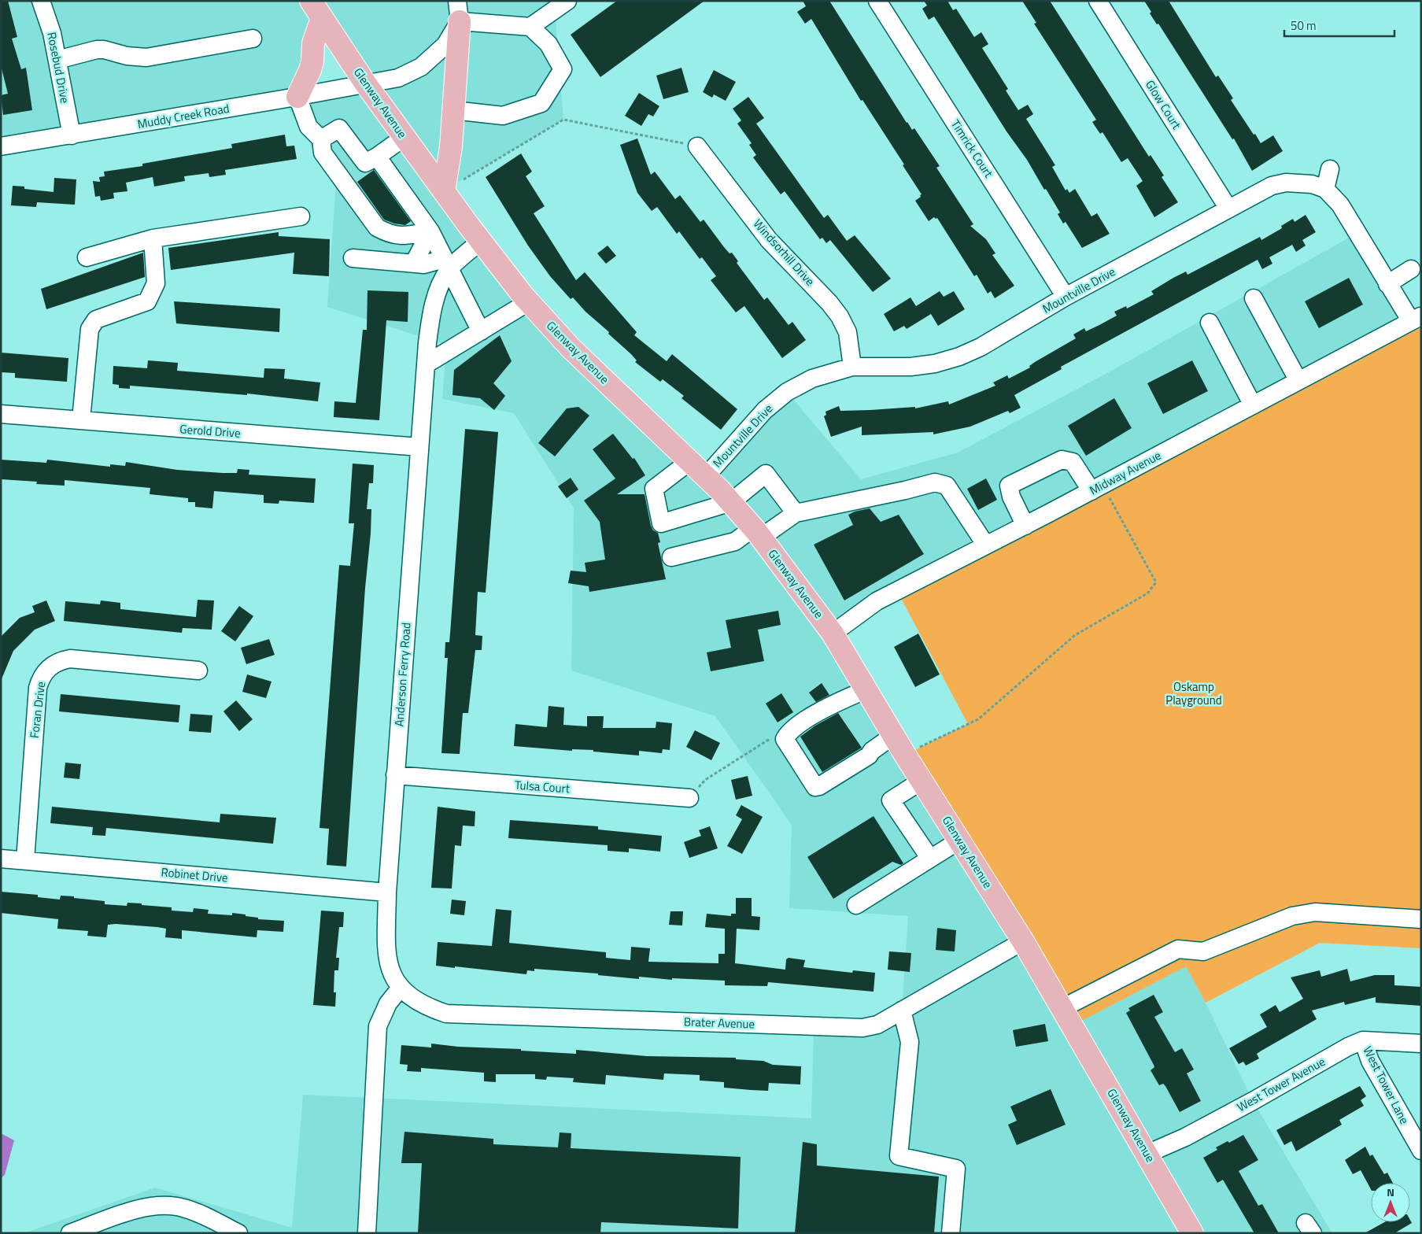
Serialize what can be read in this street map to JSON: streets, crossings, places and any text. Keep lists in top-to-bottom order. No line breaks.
{"streets":{"main road":["Glenway Avenue"],"street":["Rosebud Drive","Glow Court","Muddy Creek Road","Timrick Court","Windsorhill Drive","Mountville Drive","Gerold Drive","Midway Avenue","Anderson Ferry Road","Foran Drive","Tulsa Court","Robinet Drive","Brater Avenue","West Tower Avenue","West Tower Lane"]},"crossings":[["Rosebud Drive","Muddy Creek Road"],["Glenway Avenue","Muddy Creek Road"],["Glenway Avenue","Mountville Drive"],["Glenway Avenue","Midway Avenue"],["Glenway Avenue","Anderson Ferry Road"],["Glenway Avenue","Brater Avenue"],["Glenway Avenue","West Tower Avenue"],["Glow Court","Mountville Drive"],["Timrick Court","Mountville Drive"],["Windsorhill Drive","Mountville Drive"],["Gerold Drive","Anderson Ferry Road"],["Anderson Ferry Road","Tulsa Court"],["Anderson Ferry Road","Robinet Drive"],["Anderson Ferry Road","Brater Avenue"],["Foran Drive","Robinet Drive"],["West Tower Avenue","West Tower Lane"]],"parks":["Oskamp Playground"],"scale_bar":"50 m","north":"top"}
